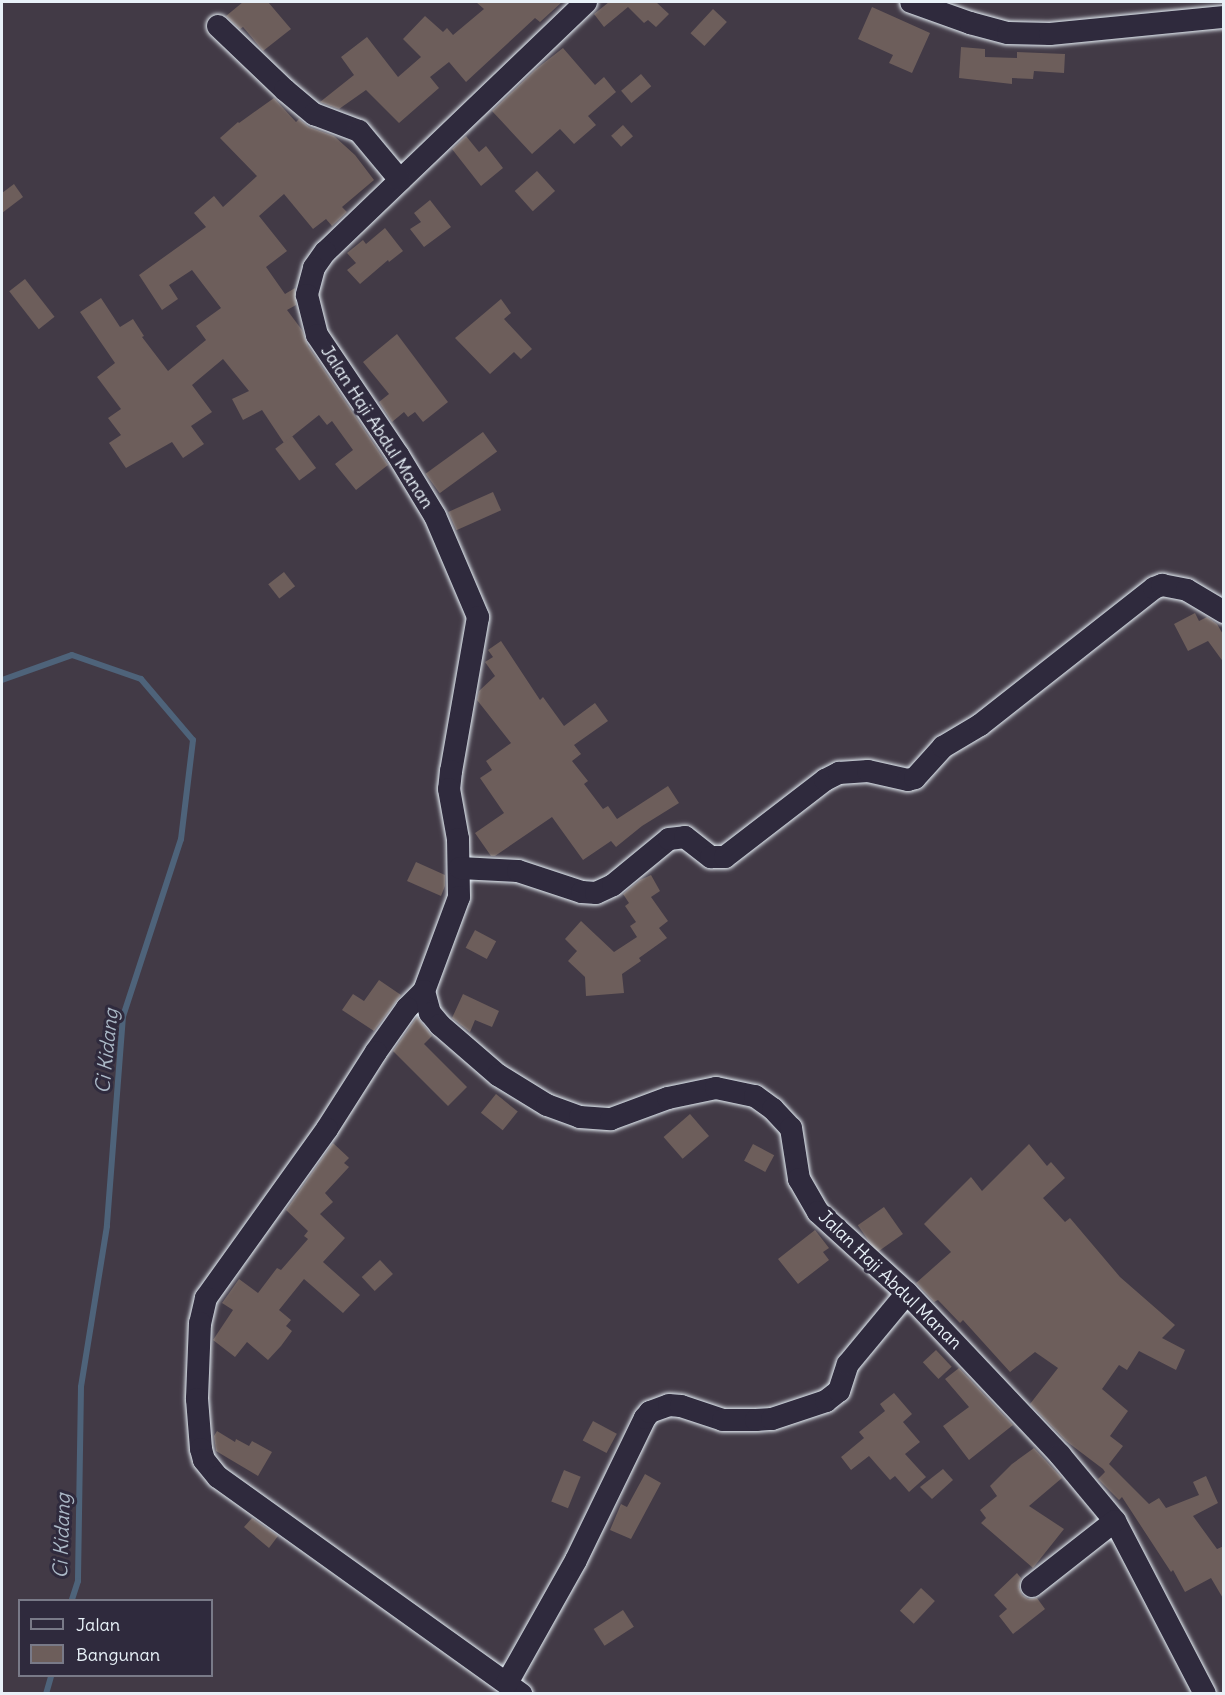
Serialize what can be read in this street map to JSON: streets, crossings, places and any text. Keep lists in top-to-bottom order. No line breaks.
{"streets":{"street":["Jalan Haji Abdul Manan"]},"water":["Ci Kidang"],"legend":["Jalan","Bangunan"]}
